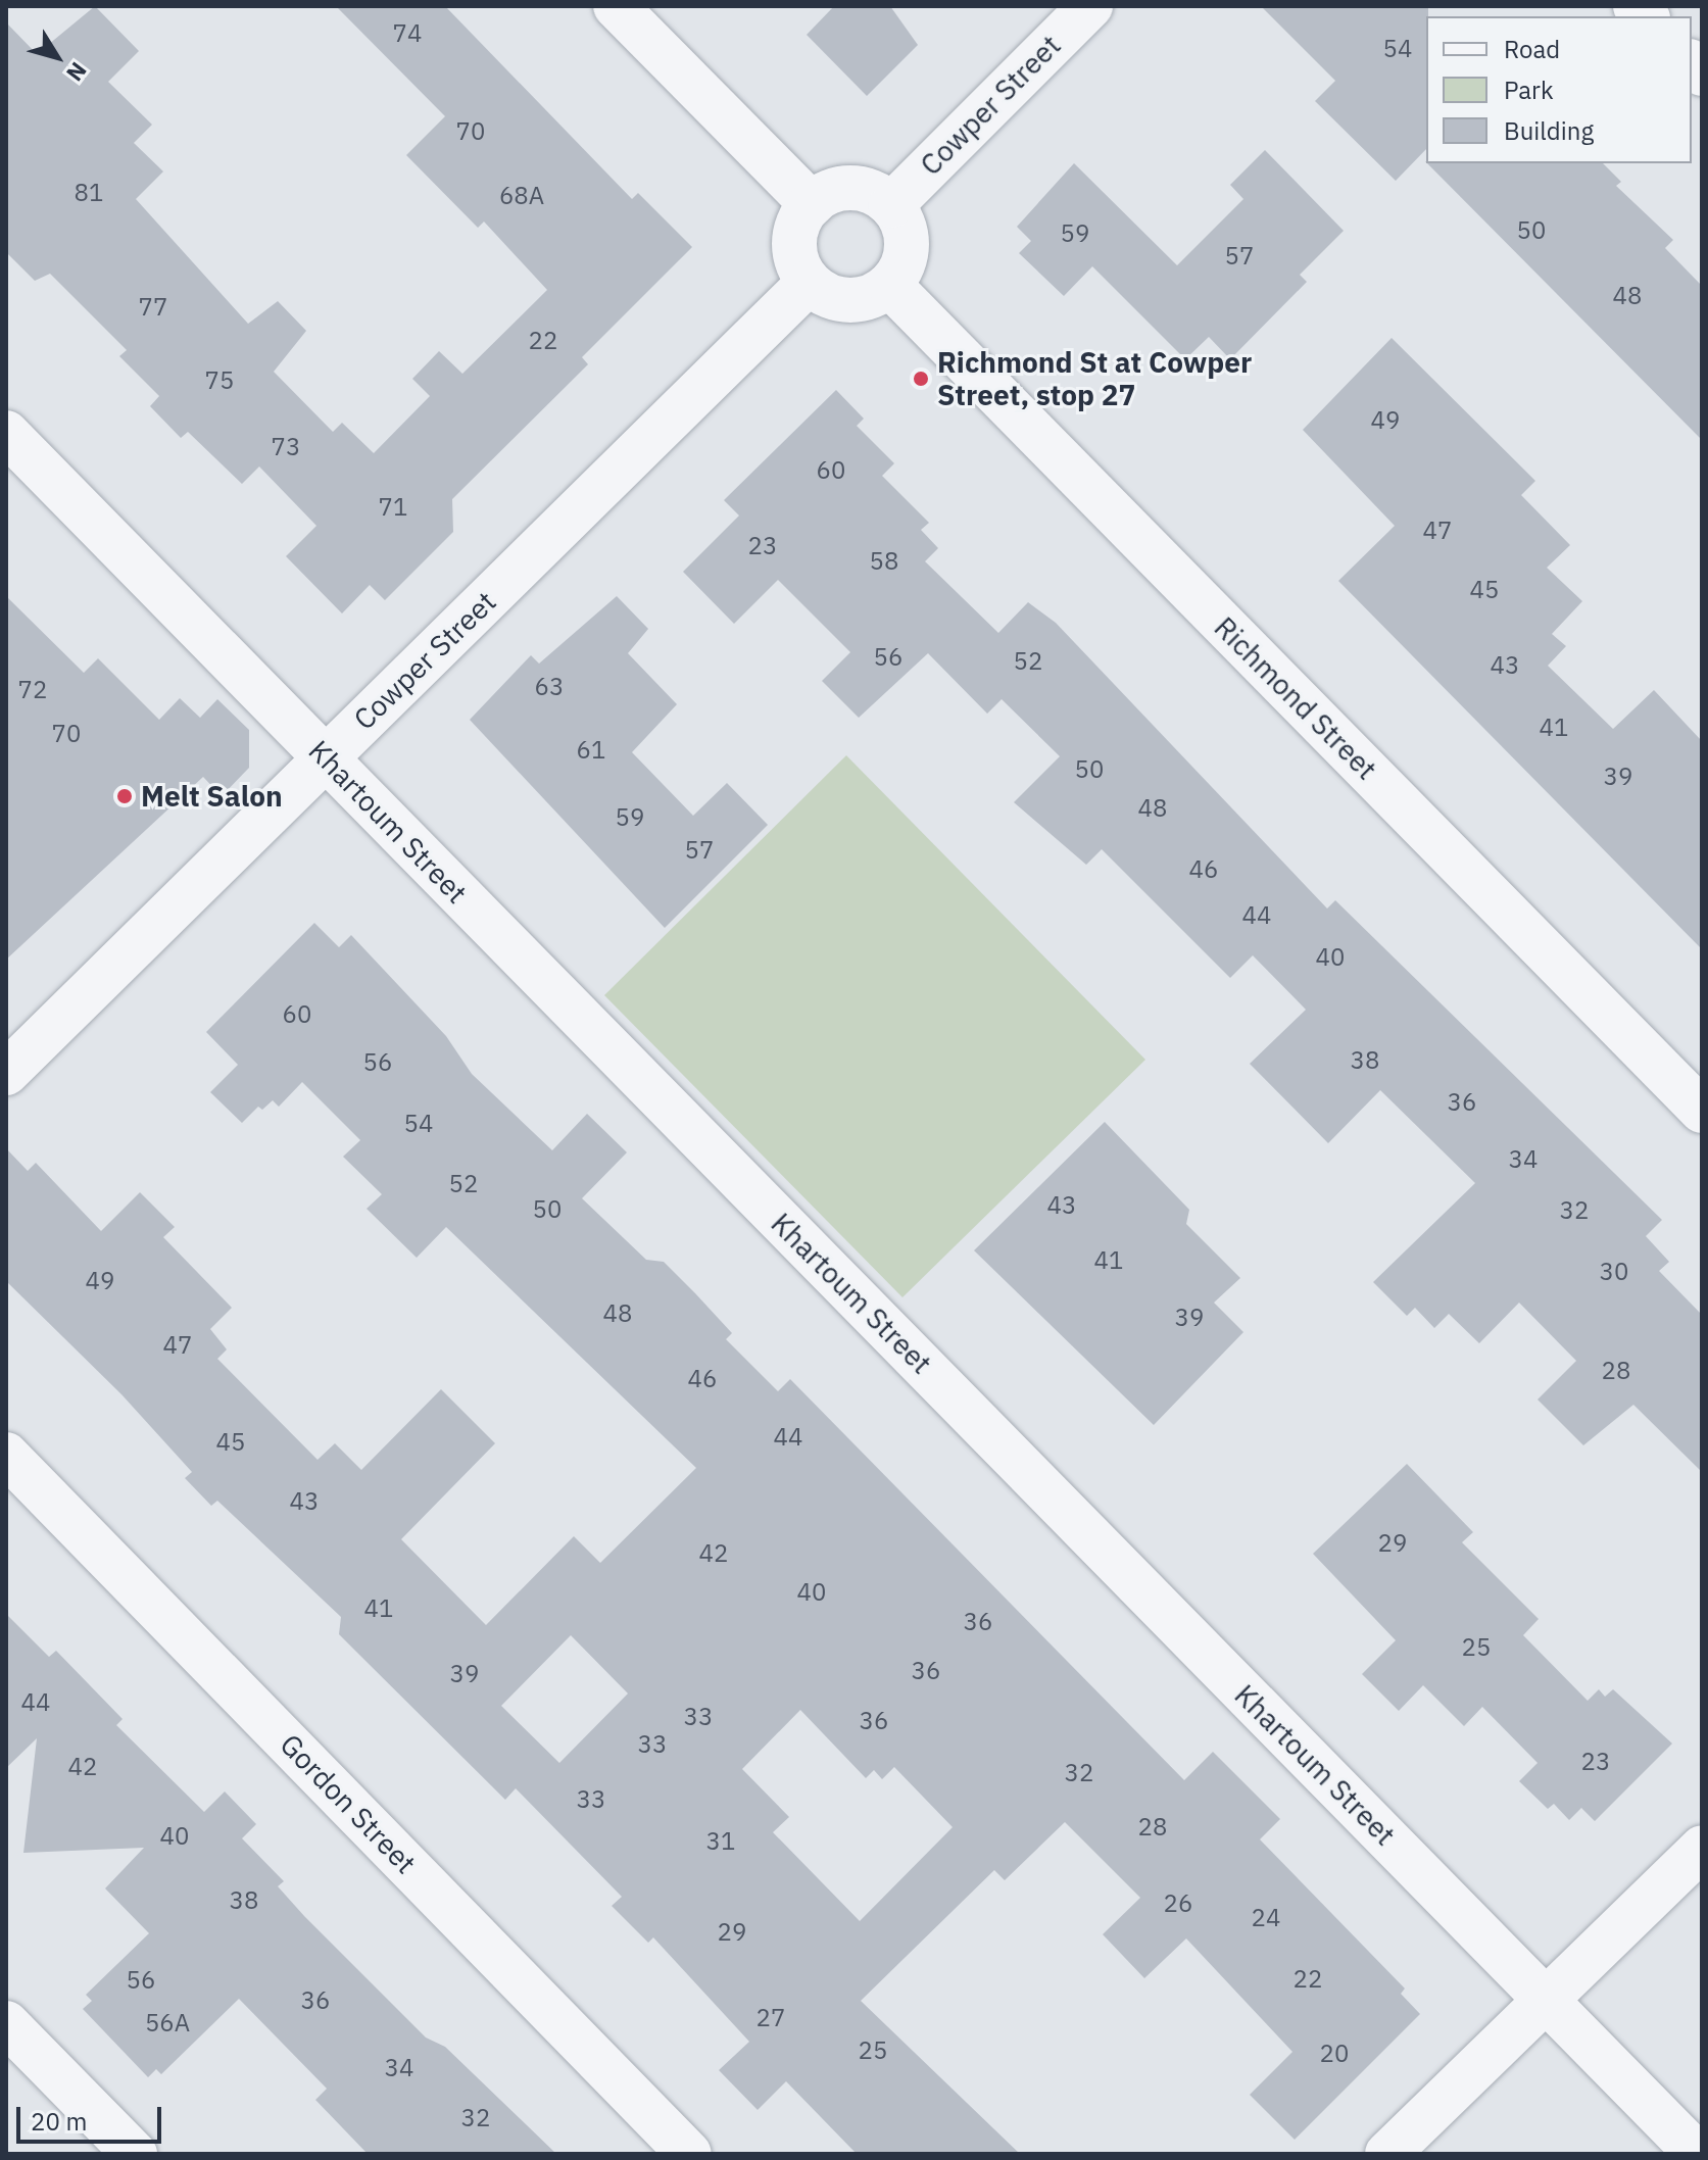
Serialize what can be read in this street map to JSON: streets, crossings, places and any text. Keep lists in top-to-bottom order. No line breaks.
{"streets":{"street":["Cowper Street","Richmond Street","Khartoum Street","Gordon Street"]},"crossings":[["Cowper Street","Richmond Street"],["Cowper Street","Khartoum Street"]],"places":["Richmond St at Cowper Street, stop 27","Melt Salon"],"house_numbers":["74","54","70","81","68A","50","59","57","48","77","22","75","49","73","60","71","47","23","58","45","56","52","43","63","72","41","70","61","50","39","48","59","57","46","44","40","60","38","56","36","54","34","52","43","50","32","41","30","49","48","39","47","28","46","44","45","43","29","42","40","41","36","25","36","39","44","33","36","33","23","42","32","33","28","40","31","38","26","24","29","22","56","36","27","56A","25","20","34","32"],"legend":["Road","Park","Building"],"scale_bar":"20 m","north":"bottom right"}
